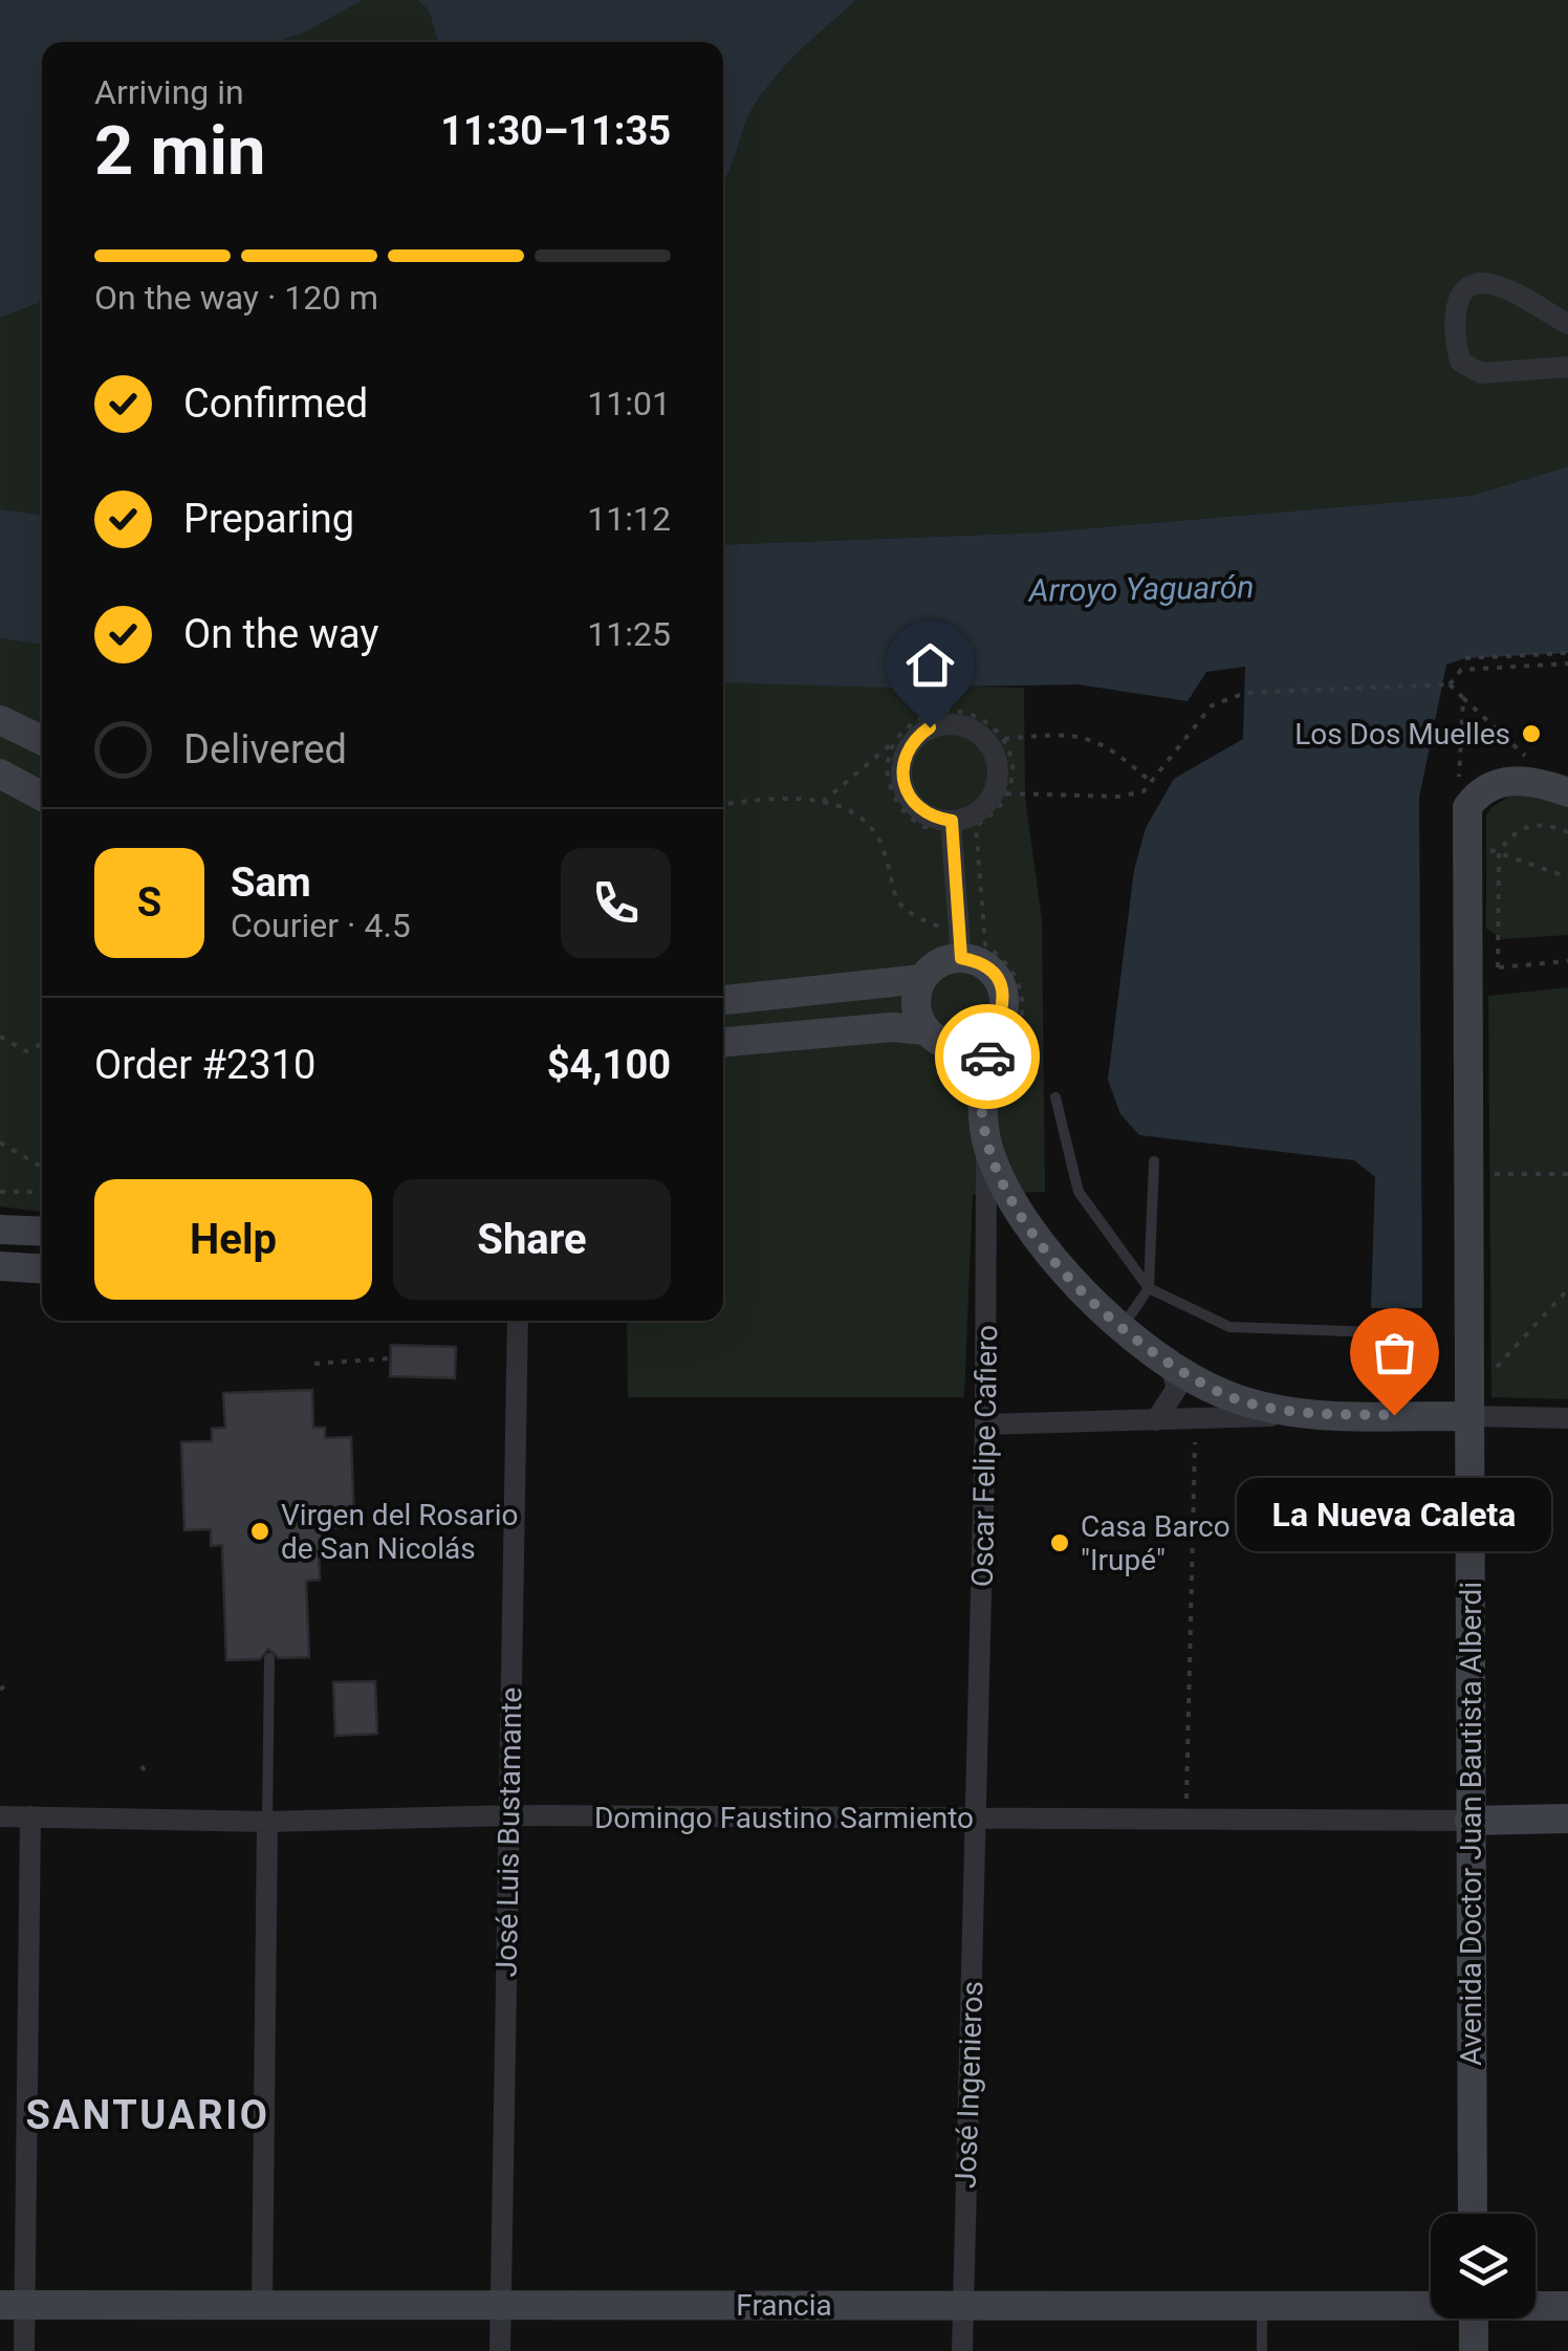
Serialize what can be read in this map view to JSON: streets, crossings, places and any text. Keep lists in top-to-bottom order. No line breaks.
{"streets":{"main road":["Oscar Felipe Cafiero","Domingo Faustino Sarmiento","Avenida Doctor Juan Bautista Alberdi","Francia"],"street":["José Luis Bustamante","José Ingenieros"]},"crossings":[["Oscar Felipe Cafiero","Domingo Faustino Sarmiento"],["Oscar Felipe Cafiero","José Ingenieros"],["Domingo Faustino Sarmiento","Avenida Doctor Juan Bautista Alberdi"],["Domingo Faustino Sarmiento","José Luis Bustamante"],["Domingo Faustino Sarmiento","José Ingenieros"],["José Luis Bustamante","Francia"],["José Ingenieros","Francia"]],"districts":["SANTUARIO"],"water":["Arroyo Yaguarón"],"places":["Los Dos Muelles","La Nueva Caleta","Virgen del Rosario de San Nicolás","Casa Barco \"Irupé\""],"page":{"heading":["2 min","Arriving in","11:30–11:35"],"panel":["Sam","Courier · 4.5","Order #2310","$4,100"],"bar":"On the way · 120 m","list":[["Confirmed","11:01"],["Preparing","11:12"],["On the way","11:25"],"Delivered"],"round":"S","buttons":["Help","Share"],"bubble":"La Nueva Caleta"}}
